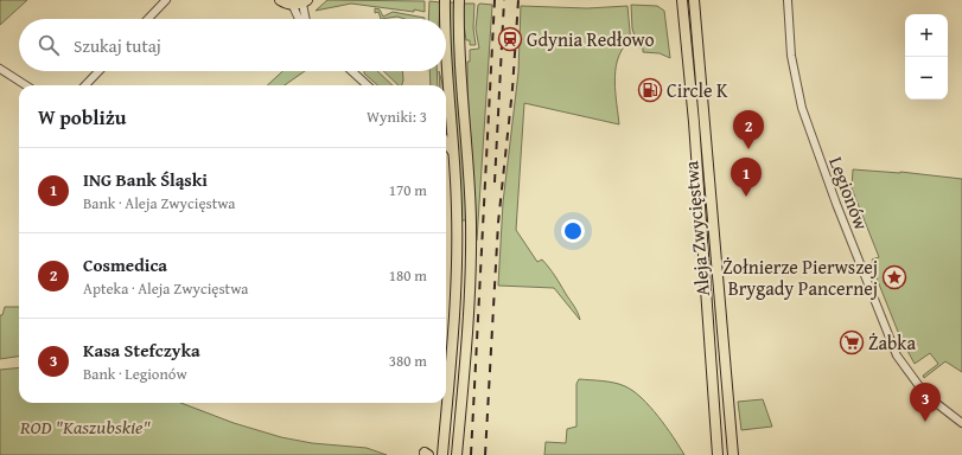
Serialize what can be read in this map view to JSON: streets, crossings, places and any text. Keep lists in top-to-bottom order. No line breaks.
{"streets":{"main road":["Aleja Zwycięstwa"],"street":["Legionów"]},"parks":["ROD \"Kaszubskie\""],"places":{"station":["Gdynia Redłowo"],"fuel station":["Circle K"],"place":["Żołnierze Pierwszej Brygady Pancernej"],"supermarket":["Żabka"]},"page":{"map_buttons":["+","−"],"search":"Szukaj tutaj","heading":["W pobliżu","Wyniki: 3"],"pins":["2","1","3"],"list":[{"mark":"1","name":"ING Bank Śląski","note":"Bank · Aleja Zwycięstwa","value":"170 m"},{"mark":"2","name":"Cosmedica","note":"Apteka · Aleja Zwycięstwa","value":"180 m"},{"mark":"3","name":"Kasa Stefczyka","note":"Bank · Legionów","value":"380 m"}]}}
